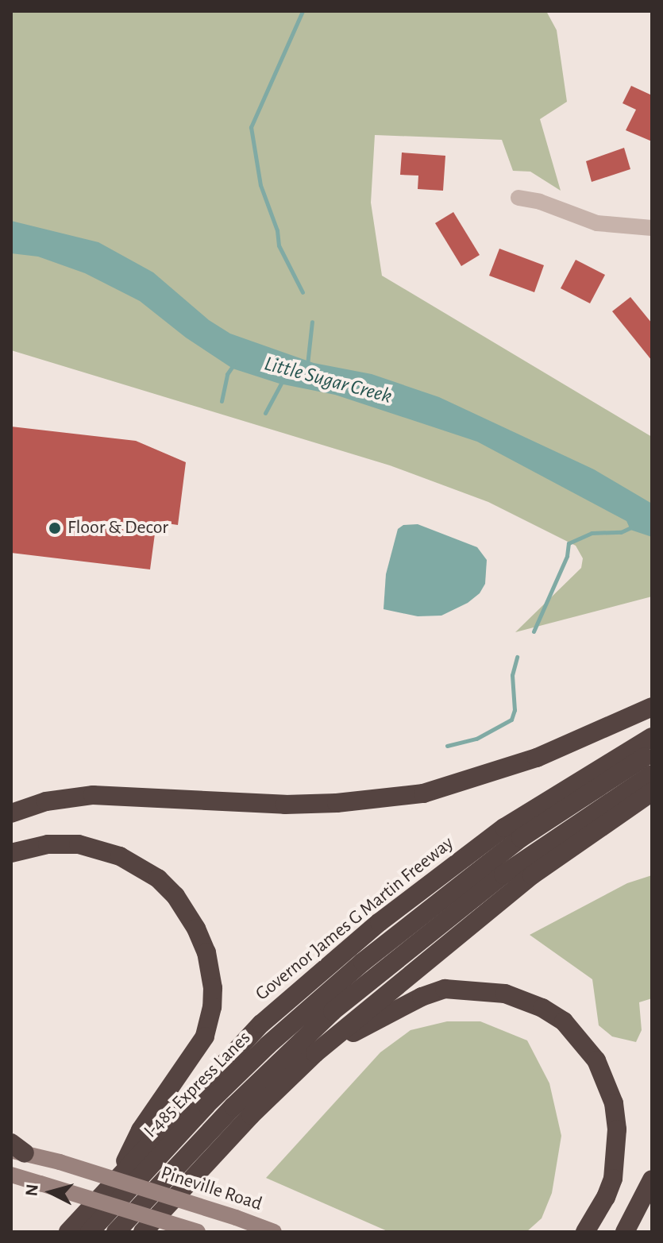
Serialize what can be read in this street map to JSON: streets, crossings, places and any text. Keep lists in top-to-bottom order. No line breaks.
{"streets":{"highway":["Governor James G Martin Freeway","I-485 Express Lanes"],"main road":["Pineville Road"]},"crossings":[["Governor James G Martin Freeway","Pineville Road"]],"water":["Little Sugar Creek"],"places":["Floor & Decor"],"north":"left"}
